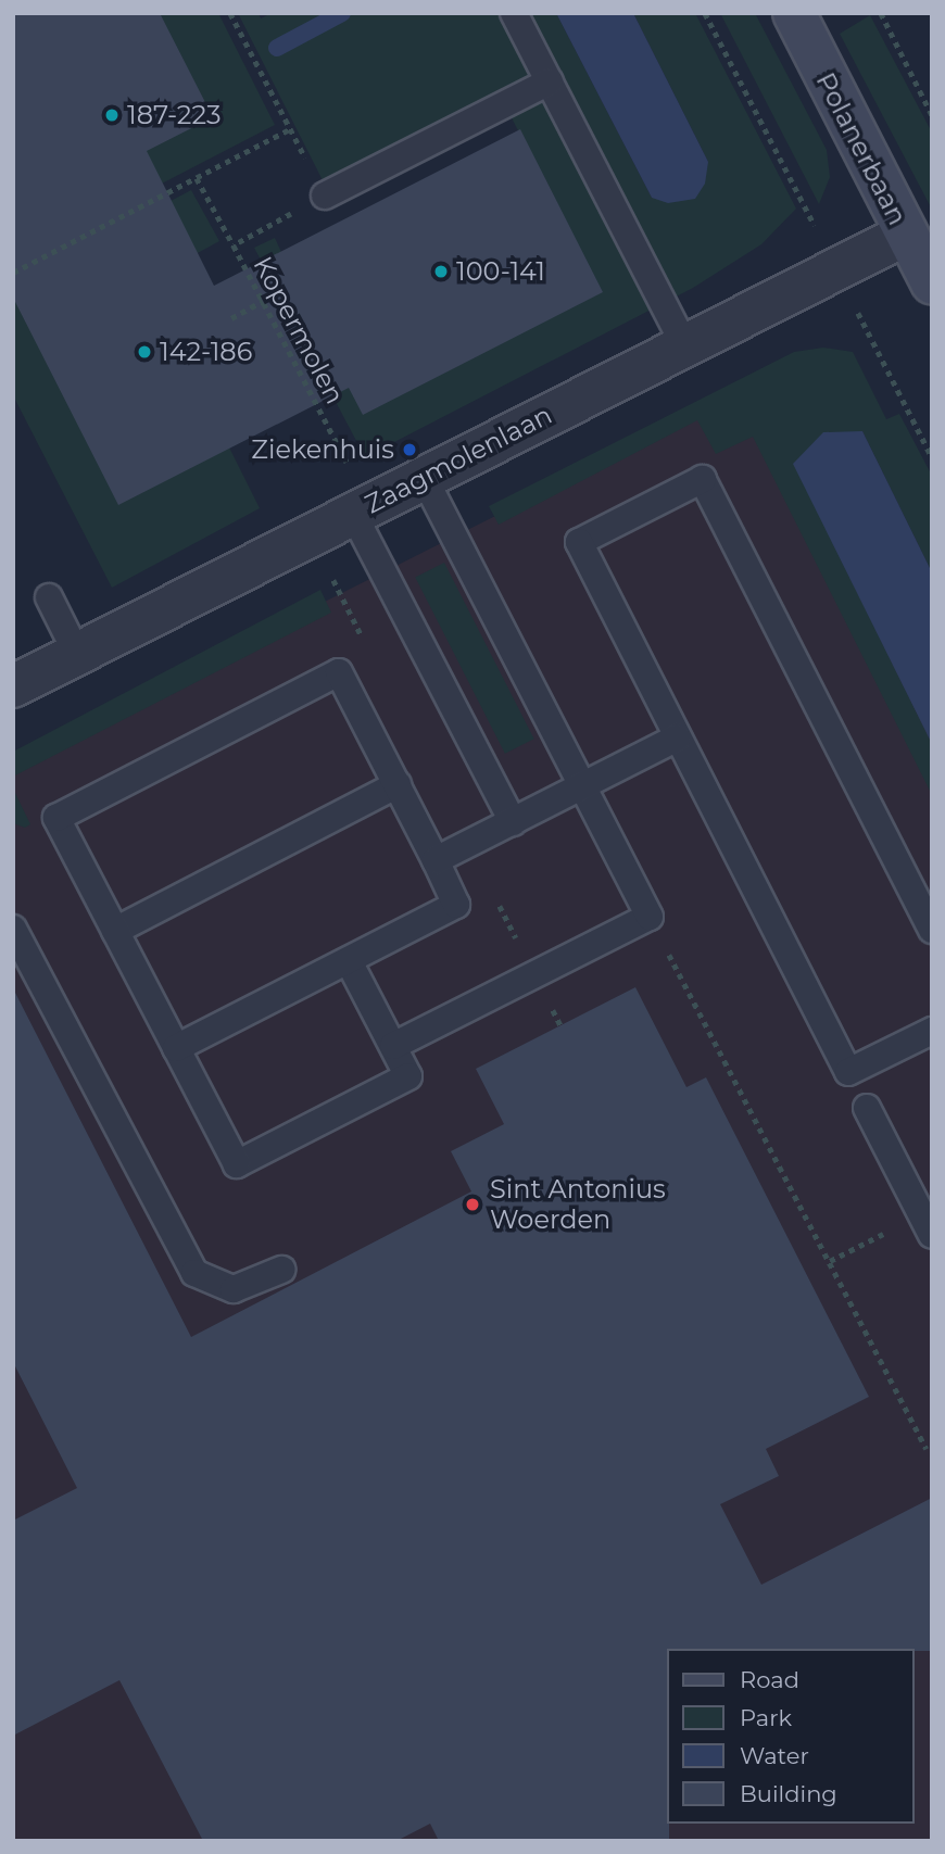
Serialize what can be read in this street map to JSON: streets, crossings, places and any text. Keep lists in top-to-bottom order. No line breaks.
{"streets":{"main road":["Polanerbaan"],"street":["Zaagmolenlaan"],"path":["Kopermolen"]},"crossings":[["Polanerbaan","Zaagmolenlaan"],["Kopermolen","Zaagmolenlaan"]],"places":["187-223","100-141","142-186","Ziekenhuis","Sint Antonius Woerden"],"legend":["Road","Park","Water","Building"]}
